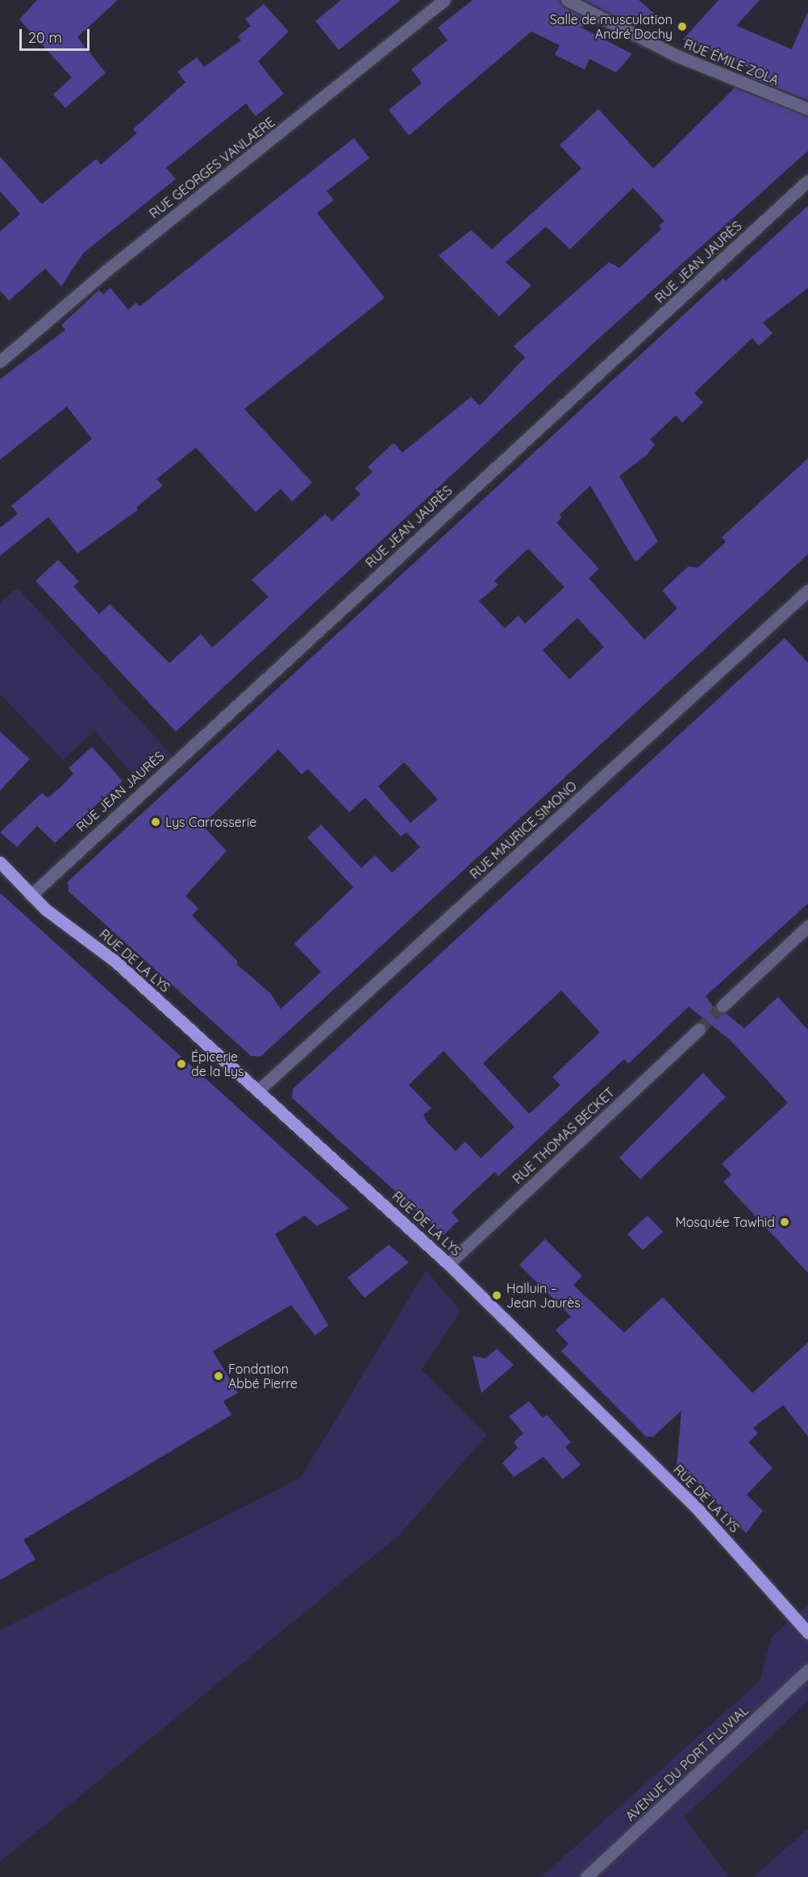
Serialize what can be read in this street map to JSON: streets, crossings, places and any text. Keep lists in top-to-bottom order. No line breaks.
{"streets":{"main road":["RUE DE LA LYS"],"street":["RUE ÉMILE ZOLA","RUE GEORGES VANLAERE","RUE JEAN JAURÈS","RUE MAURICE SIMONO","RUE THOMAS BECKET","AVENUE DU PORT FLUVIAL"]},"crossings":[["RUE JEAN JAURÈS","RUE DE LA LYS"],["RUE MAURICE SIMONO","RUE DE LA LYS"],["RUE DE LA LYS","RUE THOMAS BECKET"]],"places":["Salle de musculation André Dochy","Lys Carrosserie","Épicerie de la Lys","Mosquée Tawhid","Halluin – Jean Jaurès","Fondation Abbé Pierre"],"scale_bar":"20 m"}
